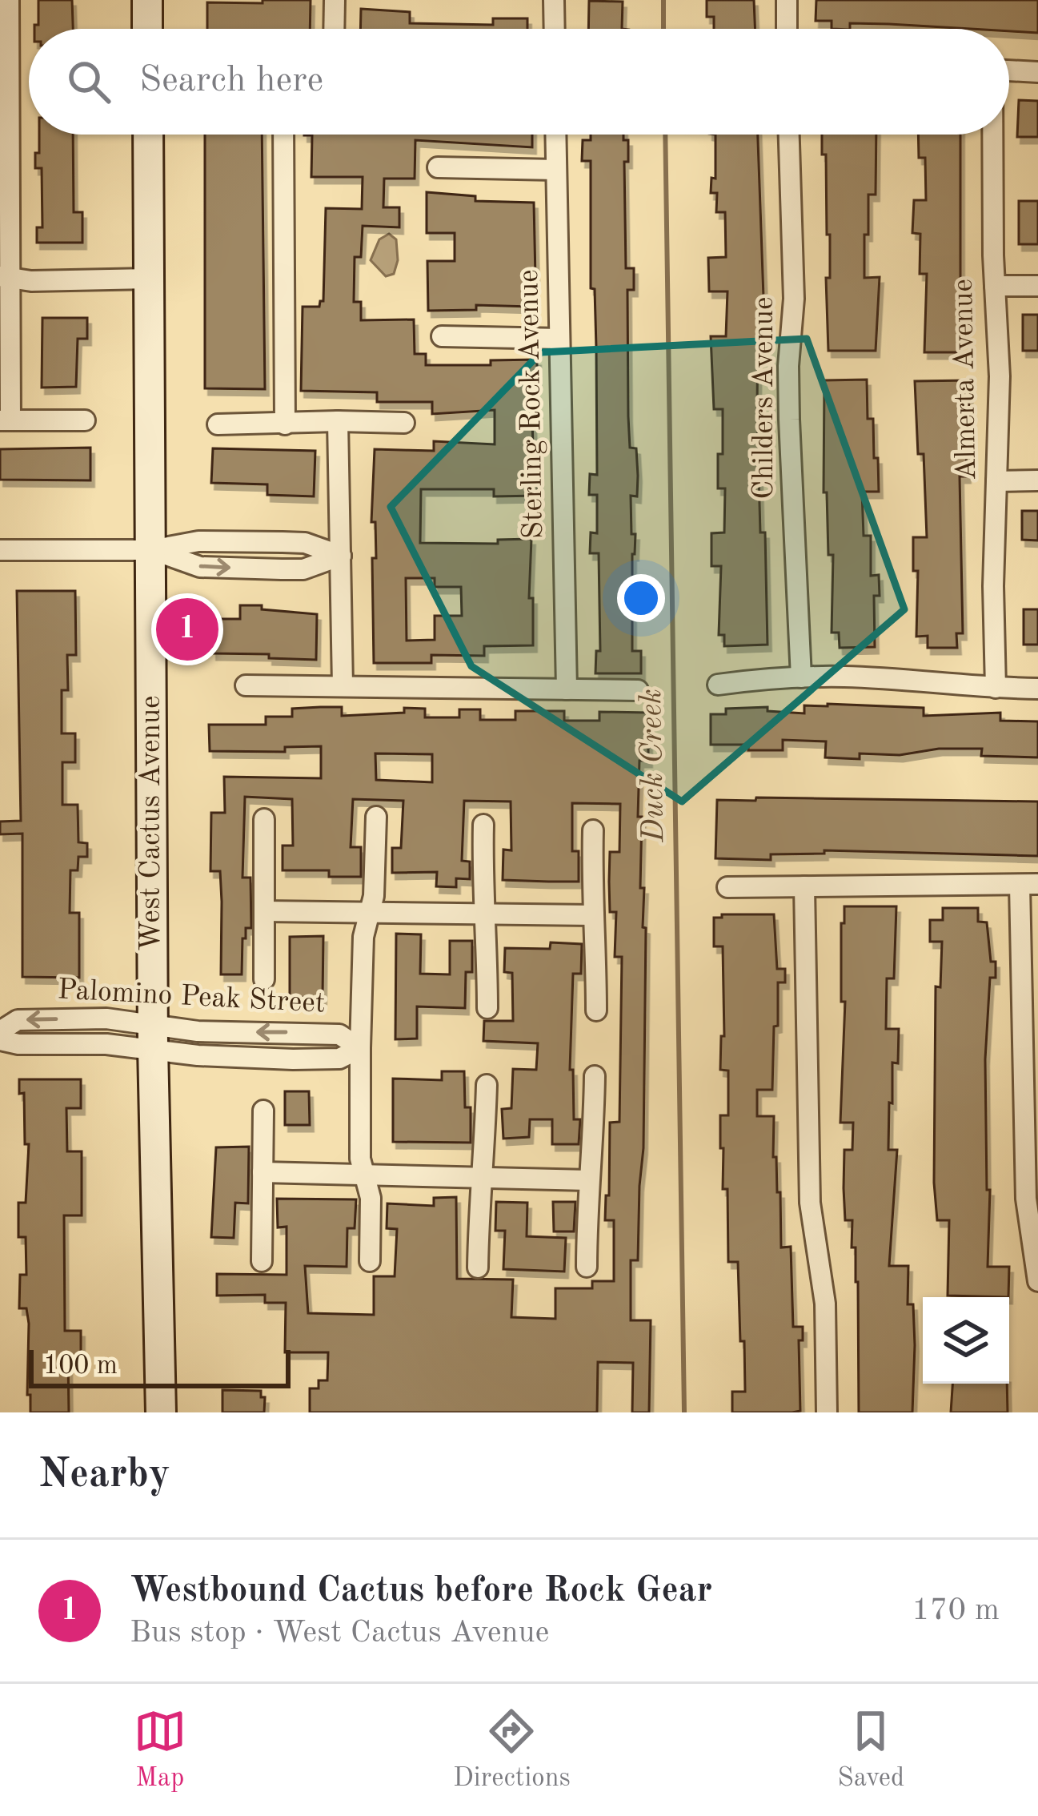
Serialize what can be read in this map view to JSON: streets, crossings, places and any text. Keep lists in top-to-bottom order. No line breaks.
{"streets":{"main road":["West Cactus Avenue"],"street":["Almerta Avenue","Childers Avenue","Sterling Rock Avenue","Palomino Peak Street"]},"crossings":[["West Cactus Avenue","Palomino Peak Street"]],"water":["Duck Creek"],"scale_bar":"100 m","page":{"search":"Search here","pins":"1","scale":"100 m","heading":"Nearby","list":[{"mark":"1","name":"Westbound Cactus before Rock Gear","note":"Bus stop · West Cactus Avenue","value":"170 m"}],"nav":["Map","Directions","Saved"]}}
